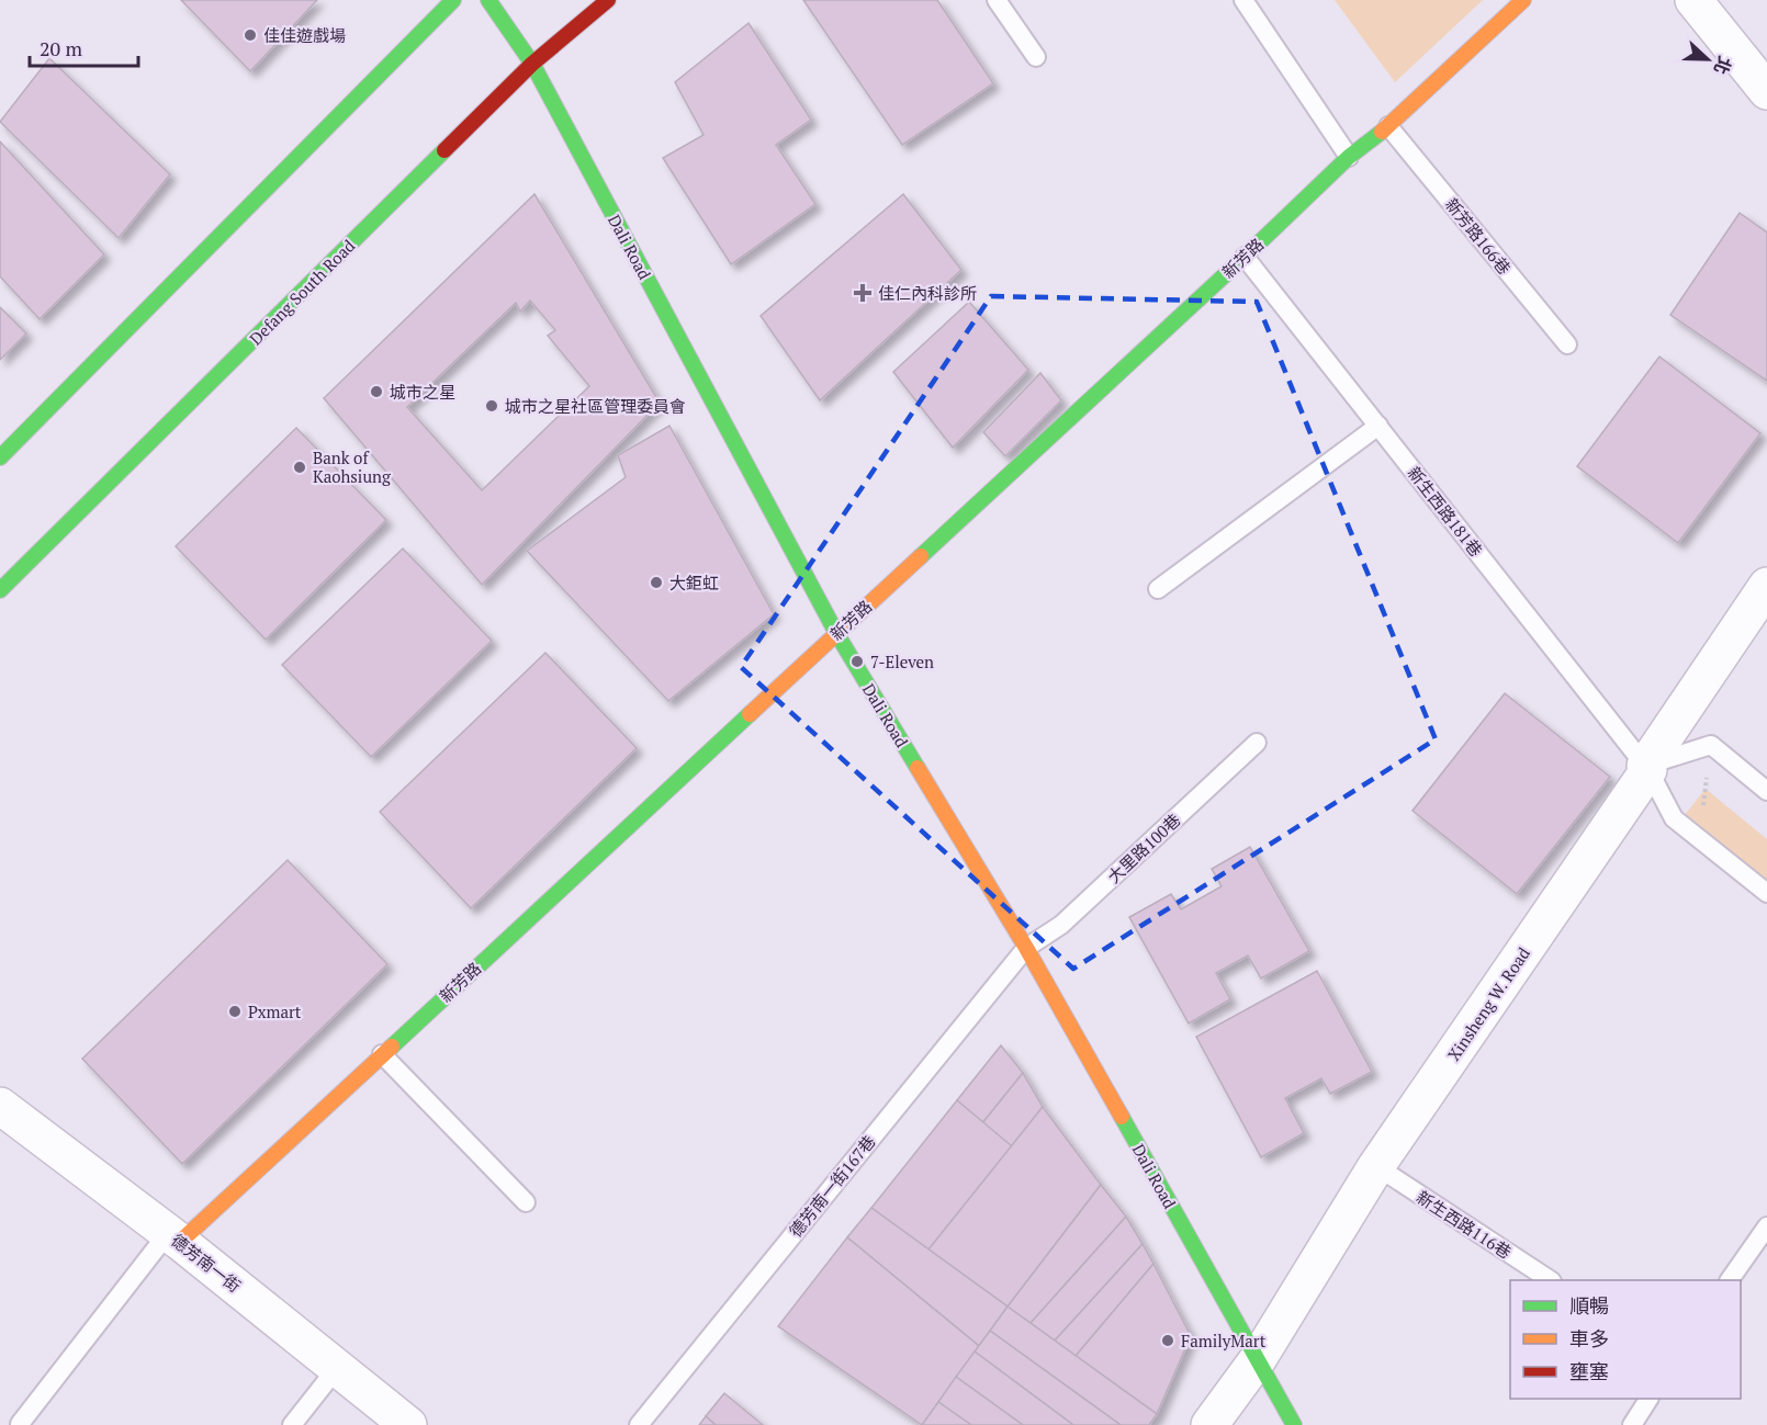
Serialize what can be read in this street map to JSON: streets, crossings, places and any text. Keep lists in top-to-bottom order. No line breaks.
{"streets":{"street":["Dali Road","新芳路","Defang South Road","Xinsheng W. Road","德芳南一街"],"lane":["新芳路166巷","新生西路181巷","大里路100巷","德芳南一街167巷","新生西路116巷"]},"crossings":[["新芳路166巷","新芳路"],["Dali Road","新芳路"],["Dali Road","Defang South Road"],["Dali Road","大里路100巷"],["Dali Road","Xinsheng W. Road"],["Dali Road","德芳南一街167巷"],["新芳路","新生西路181巷"],["新芳路","德芳南一街"],["新生西路181巷","Xinsheng W. Road"],["大里路100巷","德芳南一街167巷"],["Xinsheng W. Road","新生西路116巷"]],"places":{"other":["佳佳遊戲場","城市之星","城市之星社區管理委員會","Bank of Kaohsiung","大鉅虹","7-Eleven","Pxmart","FamilyMart"],"health":["佳仁內科診所"]},"legend":["順暢","車多","壅塞"],"scale_bar":"20 m","north":"right"}
